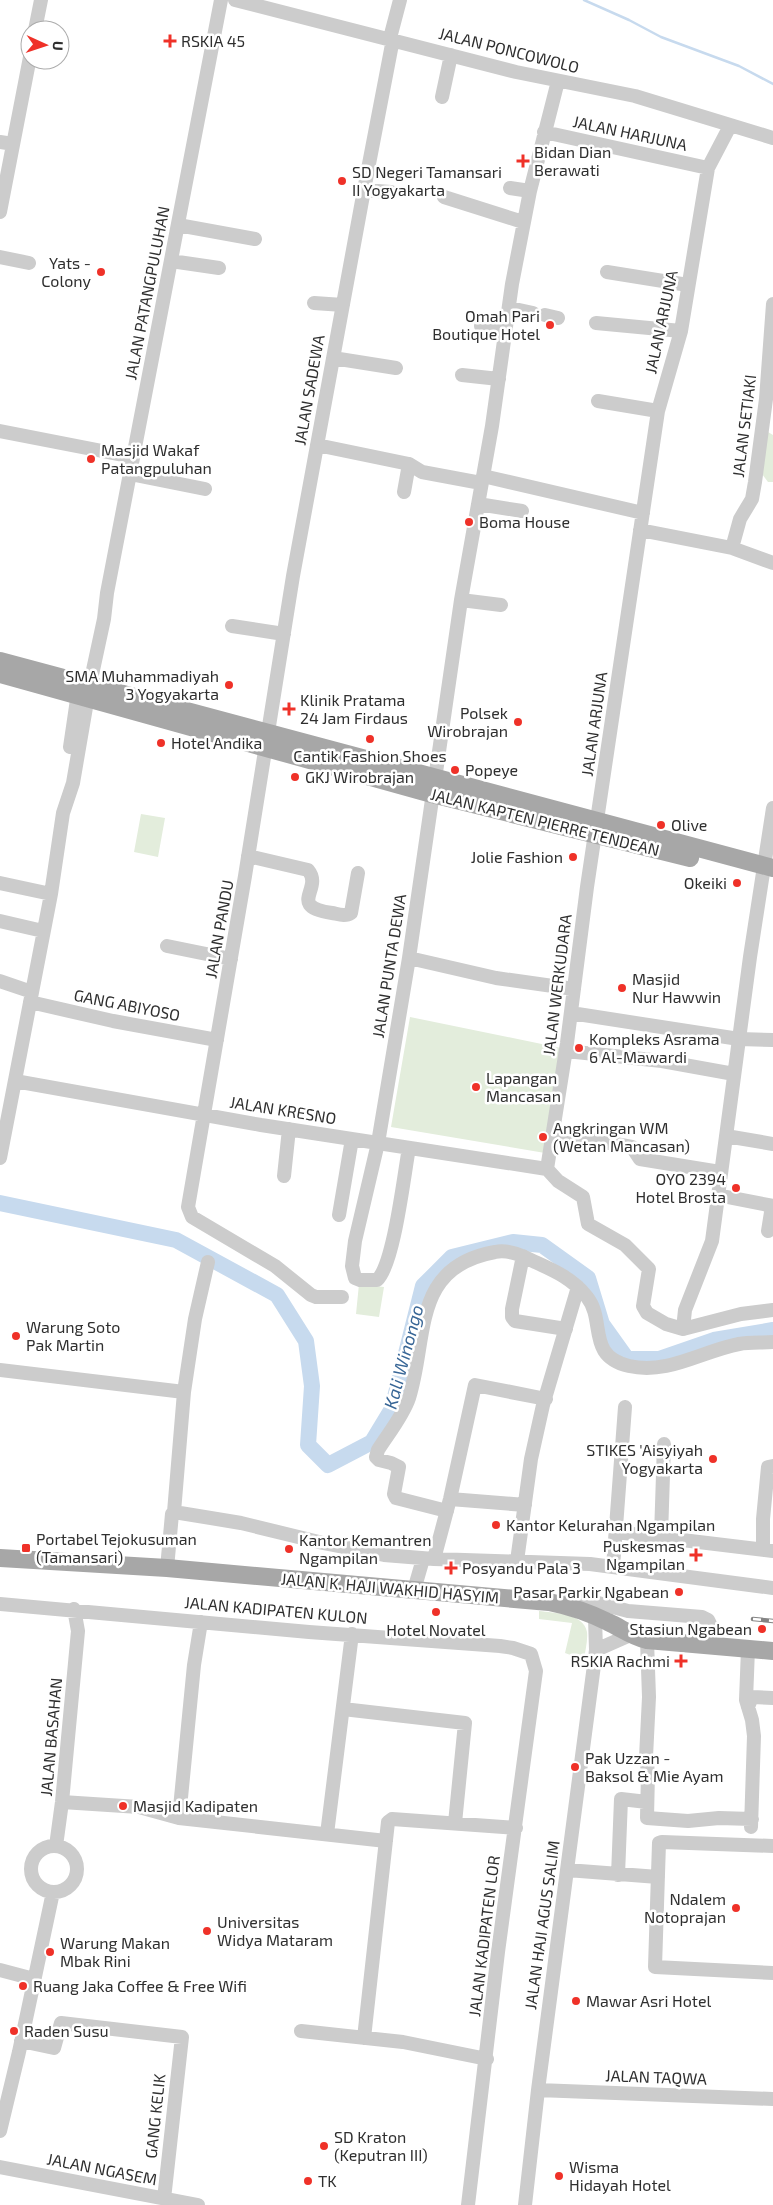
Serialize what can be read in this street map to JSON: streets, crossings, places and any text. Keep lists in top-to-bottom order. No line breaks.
{"streets":{"main road":["JALAN KAPTEN PIERRE TENDEAN","JALAN K. HAJI WAKHID HASYIM"],"street":["JALAN PONCOWOLO","JALAN HARJUNA","JALAN PATANGPULUHAN","JALAN ARJUNA","JALAN SADEWA","JALAN SETIAKI","JALAN PANDU","JALAN PUNTA DEWA","JALAN WERKUDARA","GANG ABIYOSO","JALAN KRESNO","JALAN KADIPATEN KULON","JALAN BASAHAN","JALAN HAJI AGUS SALIM","JALAN KADIPATEN LOR","JALAN TAQWA","GANG KELIK","JALAN NGASEM"]},"crossings":[["JALAN PONCOWOLO","JALAN ARJUNA"],["JALAN PONCOWOLO","JALAN SADEWA"],["JALAN PONCOWOLO","JALAN PUNTA DEWA"],["JALAN HARJUNA","JALAN ARJUNA"],["JALAN HARJUNA","JALAN PUNTA DEWA"],["JALAN PATANGPULUHAN","JALAN KAPTEN PIERRE TENDEAN"],["JALAN PATANGPULUHAN","GANG ABIYOSO"],["JALAN PATANGPULUHAN","JALAN KRESNO"],["JALAN ARJUNA","JALAN KAPTEN PIERRE TENDEAN"],["JALAN ARJUNA","JALAN WERKUDARA"],["JALAN SADEWA","JALAN KAPTEN PIERRE TENDEAN"],["JALAN SADEWA","JALAN PANDU"],["JALAN KAPTEN PIERRE TENDEAN","JALAN PANDU"],["JALAN KAPTEN PIERRE TENDEAN","JALAN PUNTA DEWA"],["JALAN KAPTEN PIERRE TENDEAN","JALAN WERKUDARA"],["JALAN PANDU","GANG ABIYOSO"],["JALAN PANDU","JALAN KRESNO"],["JALAN PUNTA DEWA","JALAN KRESNO"],["JALAN WERKUDARA","JALAN KRESNO"],["JALAN K. HAJI WAKHID HASYIM","JALAN HAJI AGUS SALIM"],["JALAN KADIPATEN KULON","JALAN BASAHAN"],["JALAN KADIPATEN KULON","JALAN KADIPATEN LOR"],["JALAN HAJI AGUS SALIM","JALAN TAQWA"],["GANG KELIK","JALAN NGASEM"]],"water":["Kali Winongo"],"places":{"health":["RSKIA 45","Bidan Dian Berawati","Klinik Pratama 24 Jam Firdaus","Puskesmas Ngampilan","Posyandu Pala 3","RSKIA Rachmi"],"other":["SD Negeri Tamansari II Yogyakarta","Yats - Colony","Omah Pari Boutique Hotel","Masjid Wakaf Patangpuluhan","Boma House","SMA Muhammadiyah 3 Yogyakarta","Polsek Wirobrajan","Cantik Fashion Shoes","Hotel Andika","Popeye","GKJ Wirobrajan","Olive","Jolie Fashion","Okeiki","Masjid Nur Hawwin","Kompleks Asrama 6 Al-Mawardi","Lapangan Mancasan","Angkringan WM (Wetan Mancasan)","OYO 2394 Hotel Brosta","Warung Soto Pak Martin","STIKES 'Aisyiyah Yogyakarta","Kantor Kelurahan Ngampilan","Kantor Kemantren Ngampilan","Pasar Parkir Ngabean","Hotel Novatel","Stasiun Ngabean","Pak Uzzan - Baksol & Mie Ayam","Masjid Kadipaten","Ndalem Notoprajan","Universitas Widya Mataram","Warung Makan Mbak Rini","Ruang Jaka Coffee & Free Wifi","Mawar Asri Hotel","Raden Susu","SD Kraton (Keputran III)","Wisma Hidayah Hotel","TK"],"transit":["Portabel Tejokusuman (Tamansari)"]},"north":"right"}
